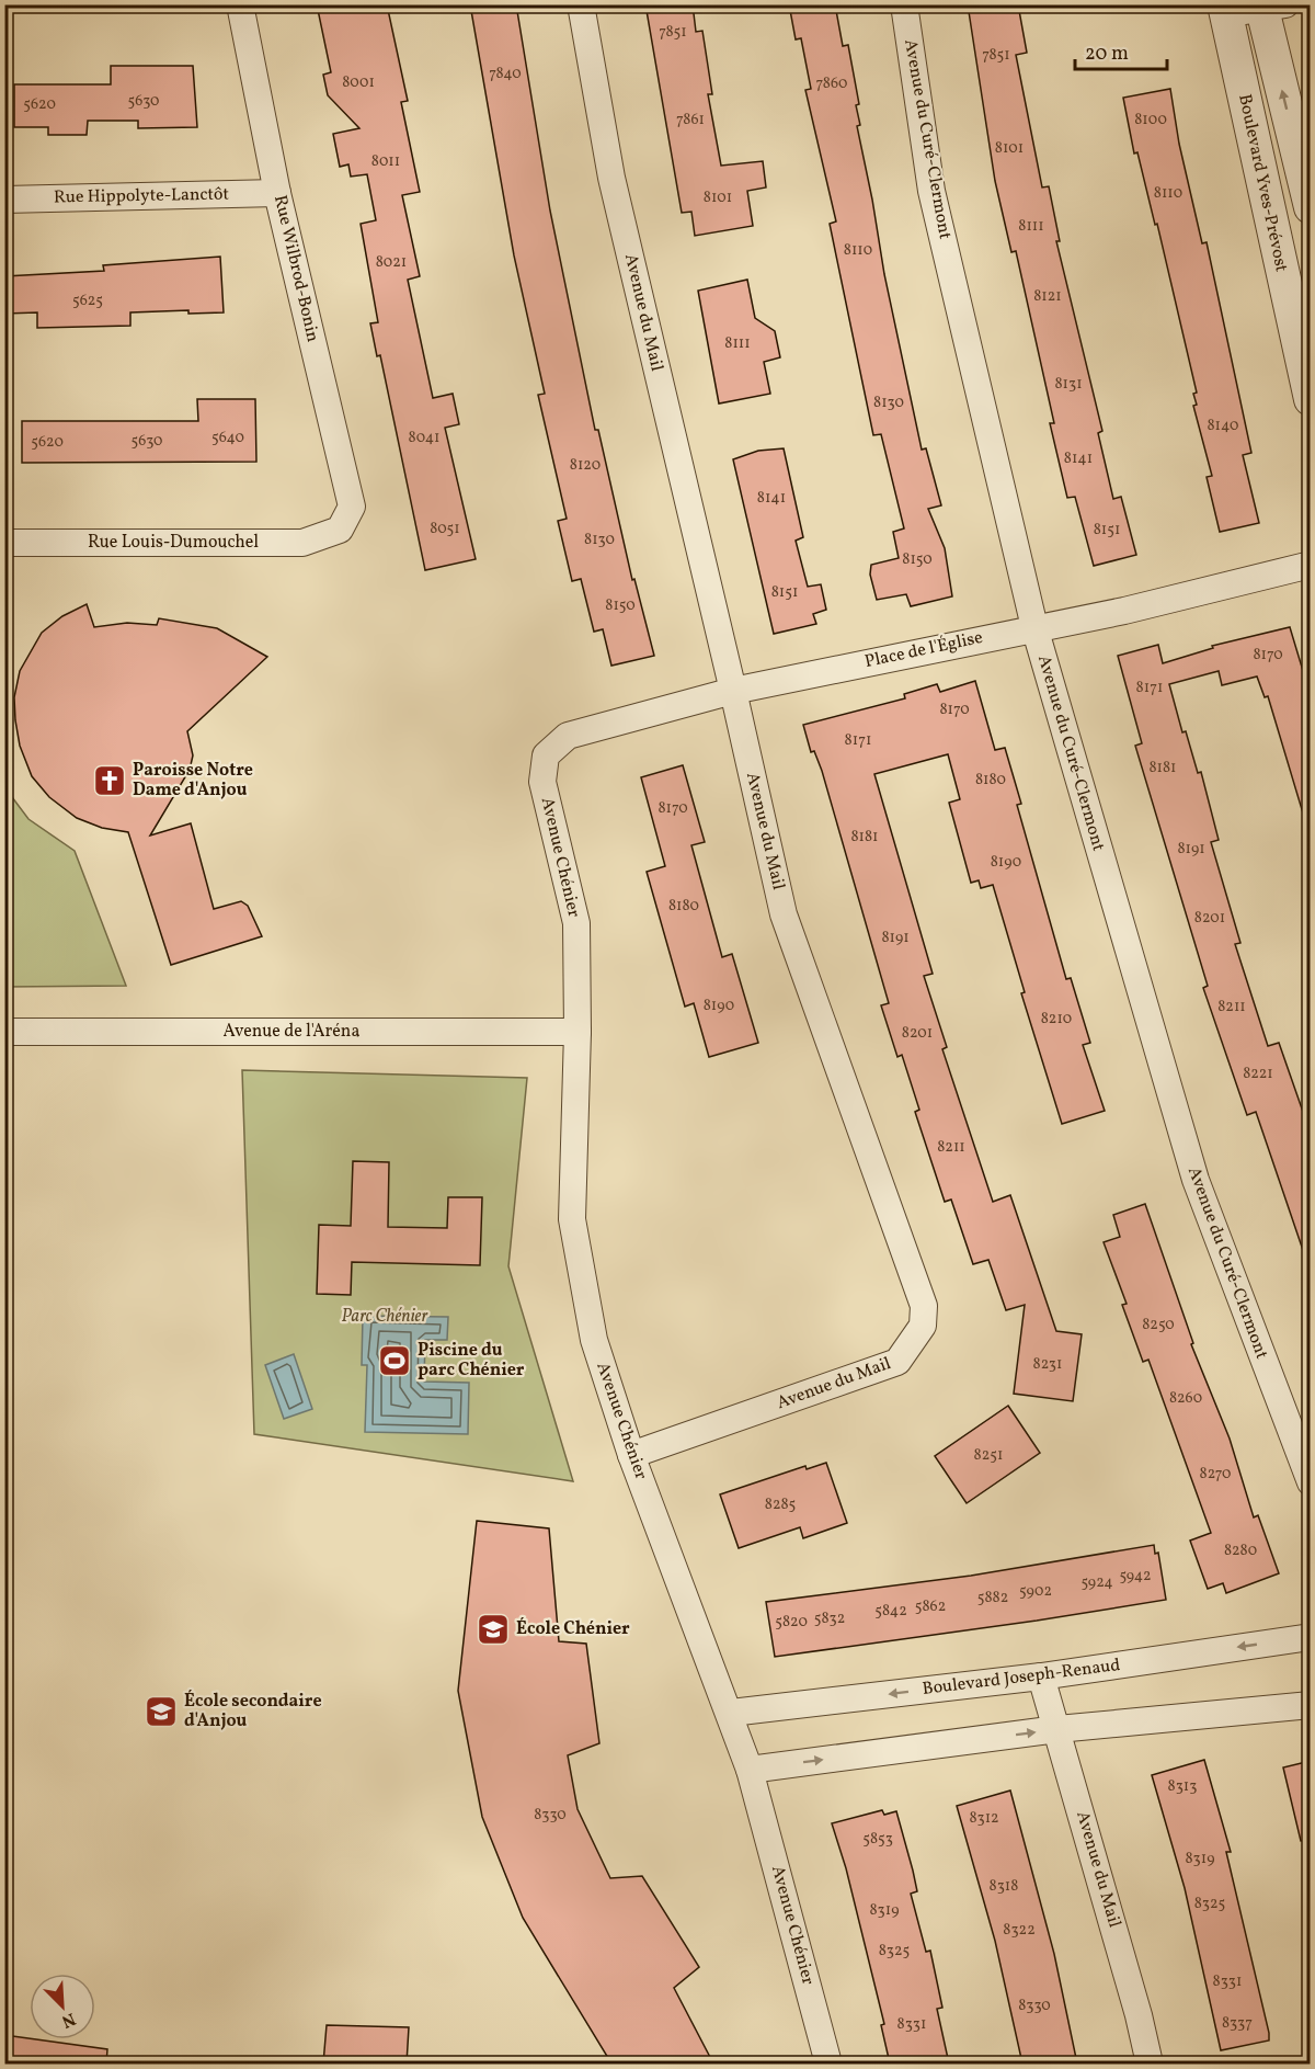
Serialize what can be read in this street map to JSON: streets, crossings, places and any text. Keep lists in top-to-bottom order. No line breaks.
{"streets":{"street":["Avenue du Curé-Clermont","Boulevard Yves-Prévost","Rue Hippolyte-Lanctôt","Rue Wilbrod-Bonin","Avenue du Mail","Rue Louis-Dumouchel","Place de l'Église","Avenue Chénier","Avenue de l'Aréna","Boulevard Joseph-Renaud"]},"crossings":[["Avenue du Curé-Clermont","Place de l'Église"],["Rue Hippolyte-Lanctôt","Rue Wilbrod-Bonin"],["Rue Wilbrod-Bonin","Rue Louis-Dumouchel"],["Avenue du Mail","Place de l'Église"],["Avenue du Mail","Avenue Chénier"],["Avenue du Mail","Boulevard Joseph-Renaud"],["Place de l'Église","Avenue Chénier"],["Avenue Chénier","Avenue de l'Aréna"],["Avenue Chénier","Boulevard Joseph-Renaud"]],"parks":["Parc Chénier"],"places":{"church":["Paroisse Notre Dame d'Anjou"],"sports":["Piscine du parc Chénier"],"school or university":["École Chénier","École secondaire d'Anjou"]},"house_numbers":["7851","7851","7840","8001","7860","5630","5620","7861","8100","8101","8011","8110","8101","8111","8110","8021","8121","5625","8111","8131","8130","8140","5640","8041","5630","5620","8141","8120","8141","8051","8151","8130","8150","8151","8150","8170","8171","8170","8171","8181","8180","8170","8181","8191","8190","8180","8201","8191","8190","8211","8210","8201","8221","8211","8250","8231","8260","8251","8270","8285","8280","5942","5924","5902","5882","5862","5842","5832","5820","8313","8330","8312","5853","8319","8318","8325","8319","8322","8325","8331","8330","8337","8331"],"scale_bar":"20 m","north":"bottom right"}
